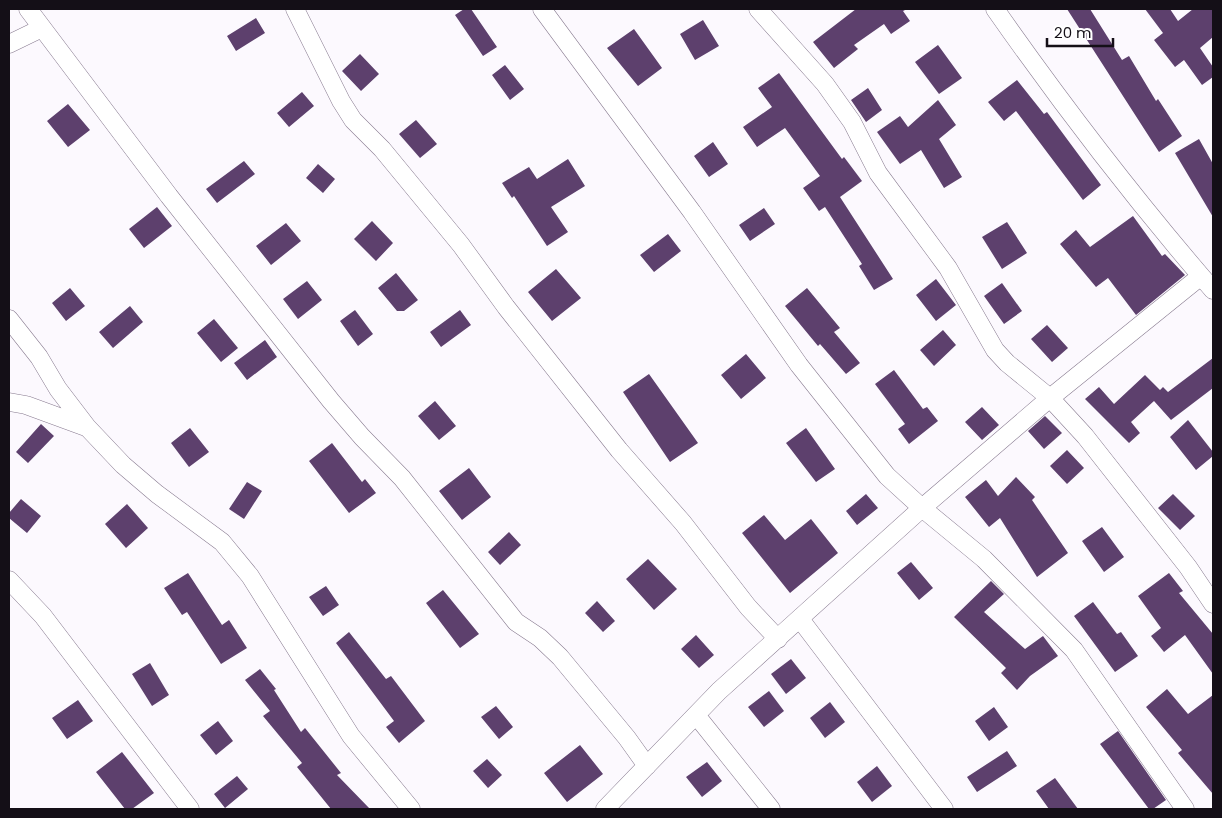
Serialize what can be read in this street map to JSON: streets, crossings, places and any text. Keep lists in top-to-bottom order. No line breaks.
{"scale_bar":"20 m"}
